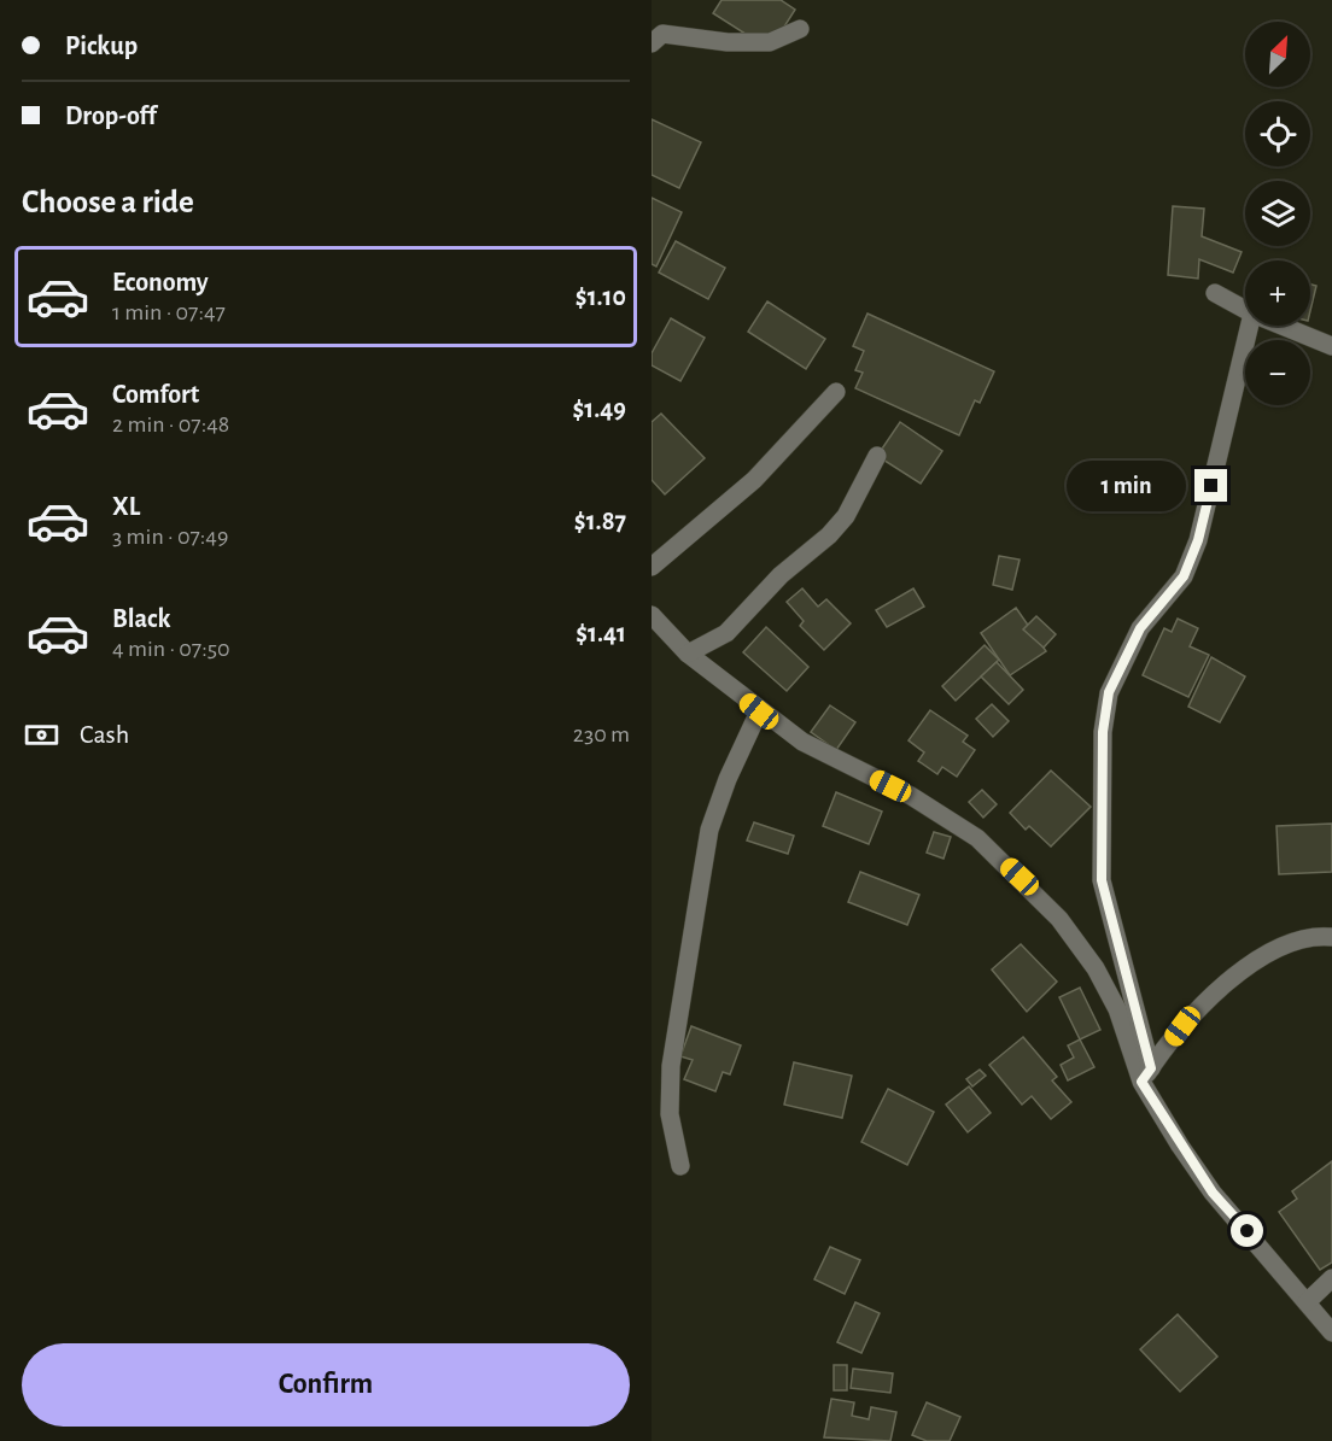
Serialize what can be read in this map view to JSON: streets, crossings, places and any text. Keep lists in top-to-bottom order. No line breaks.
{"north":"top right","page":{"banner":["Pickup","Drop-off"],"map_buttons":["+","−"],"heading":"Choose a ride","list":[{"name":"Economy","note":"1 min · 07:47","value":"$1.10"},{"name":"Comfort","note":"2 min · 07:48","value":"$1.49"},{"name":"XL","note":"3 min · 07:49","value":"$1.87"},{"name":"Black","note":"4 min · 07:50","value":"$1.41"}],"bubble":"1 min","pay":["Cash","230 m"],"buttons":"Confirm"}}
